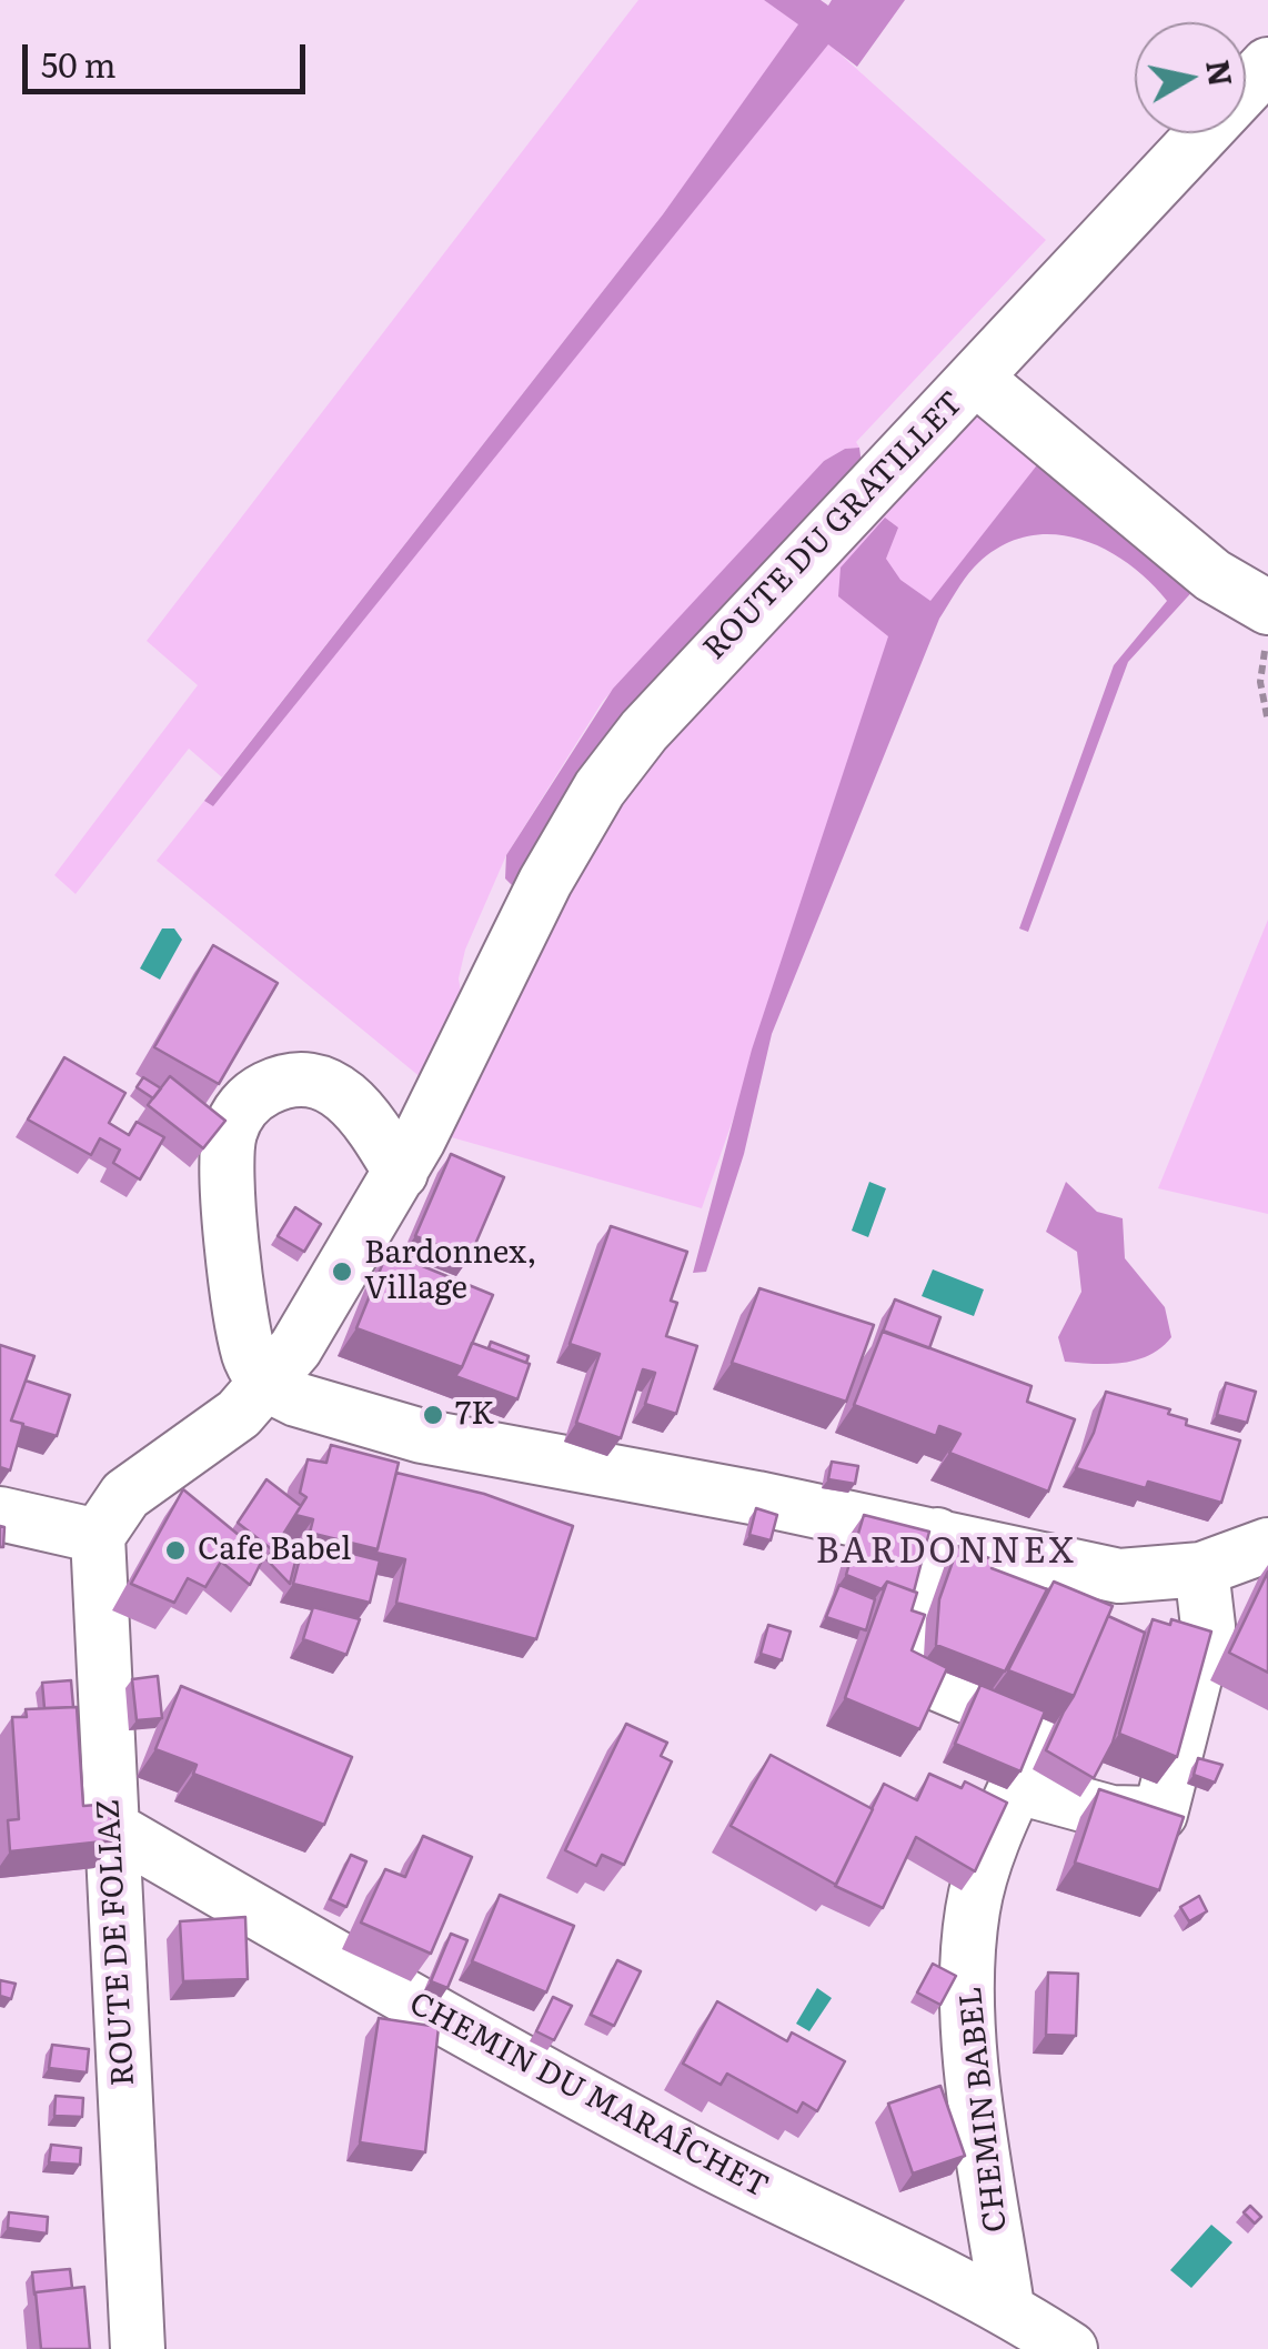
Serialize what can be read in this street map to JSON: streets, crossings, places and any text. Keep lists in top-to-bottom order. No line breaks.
{"streets":{"street":["ROUTE DU GRATILLET","ROUTE DE FOLIAZ","CHEMIN DU MARAÎCHET","CHEMIN BABEL"]},"crossings":[["ROUTE DU GRATILLET","ROUTE DE FOLIAZ"],["ROUTE DE FOLIAZ","CHEMIN DU MARAÎCHET"],["CHEMIN DU MARAÎCHET","CHEMIN BABEL"]],"districts":["BARDONNEX"],"places":["Bardonnex, Village","7K","Cafe Babel"],"scale_bar":"50 m","north":"right"}
